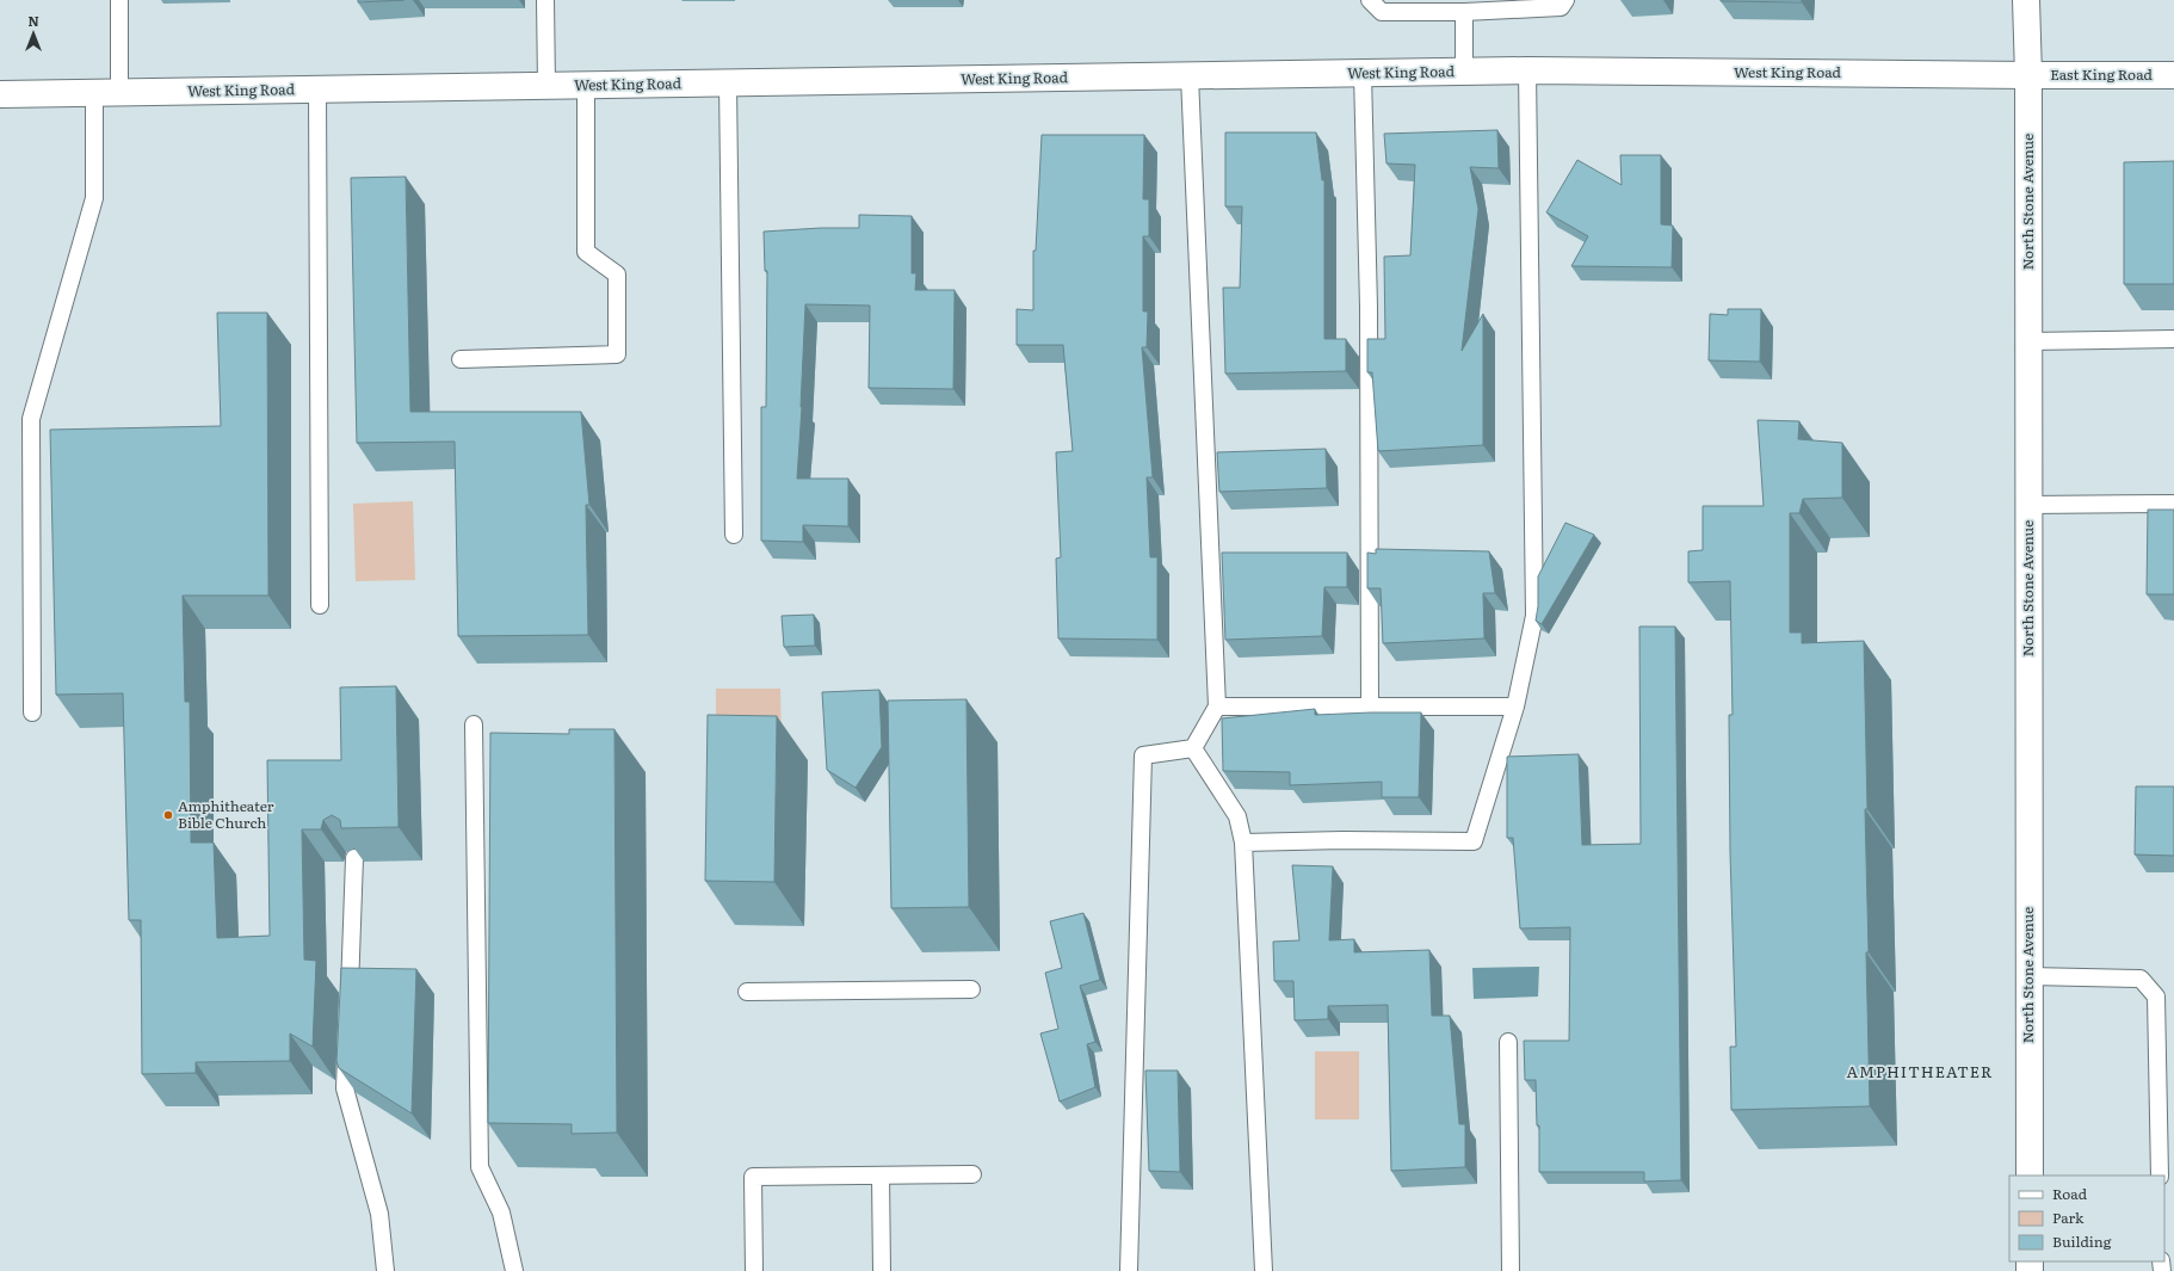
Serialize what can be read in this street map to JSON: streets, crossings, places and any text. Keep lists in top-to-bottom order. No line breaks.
{"streets":{"street":["West King Road","East King Road","North Stone Avenue"]},"crossings":[["West King Road","East King Road"],["West King Road","North Stone Avenue"],["East King Road","North Stone Avenue"]],"districts":["AMPHITHEATER"],"places":["Amphitheater Bible Church"],"legend":["Road","Park","Building"],"north":"top"}
